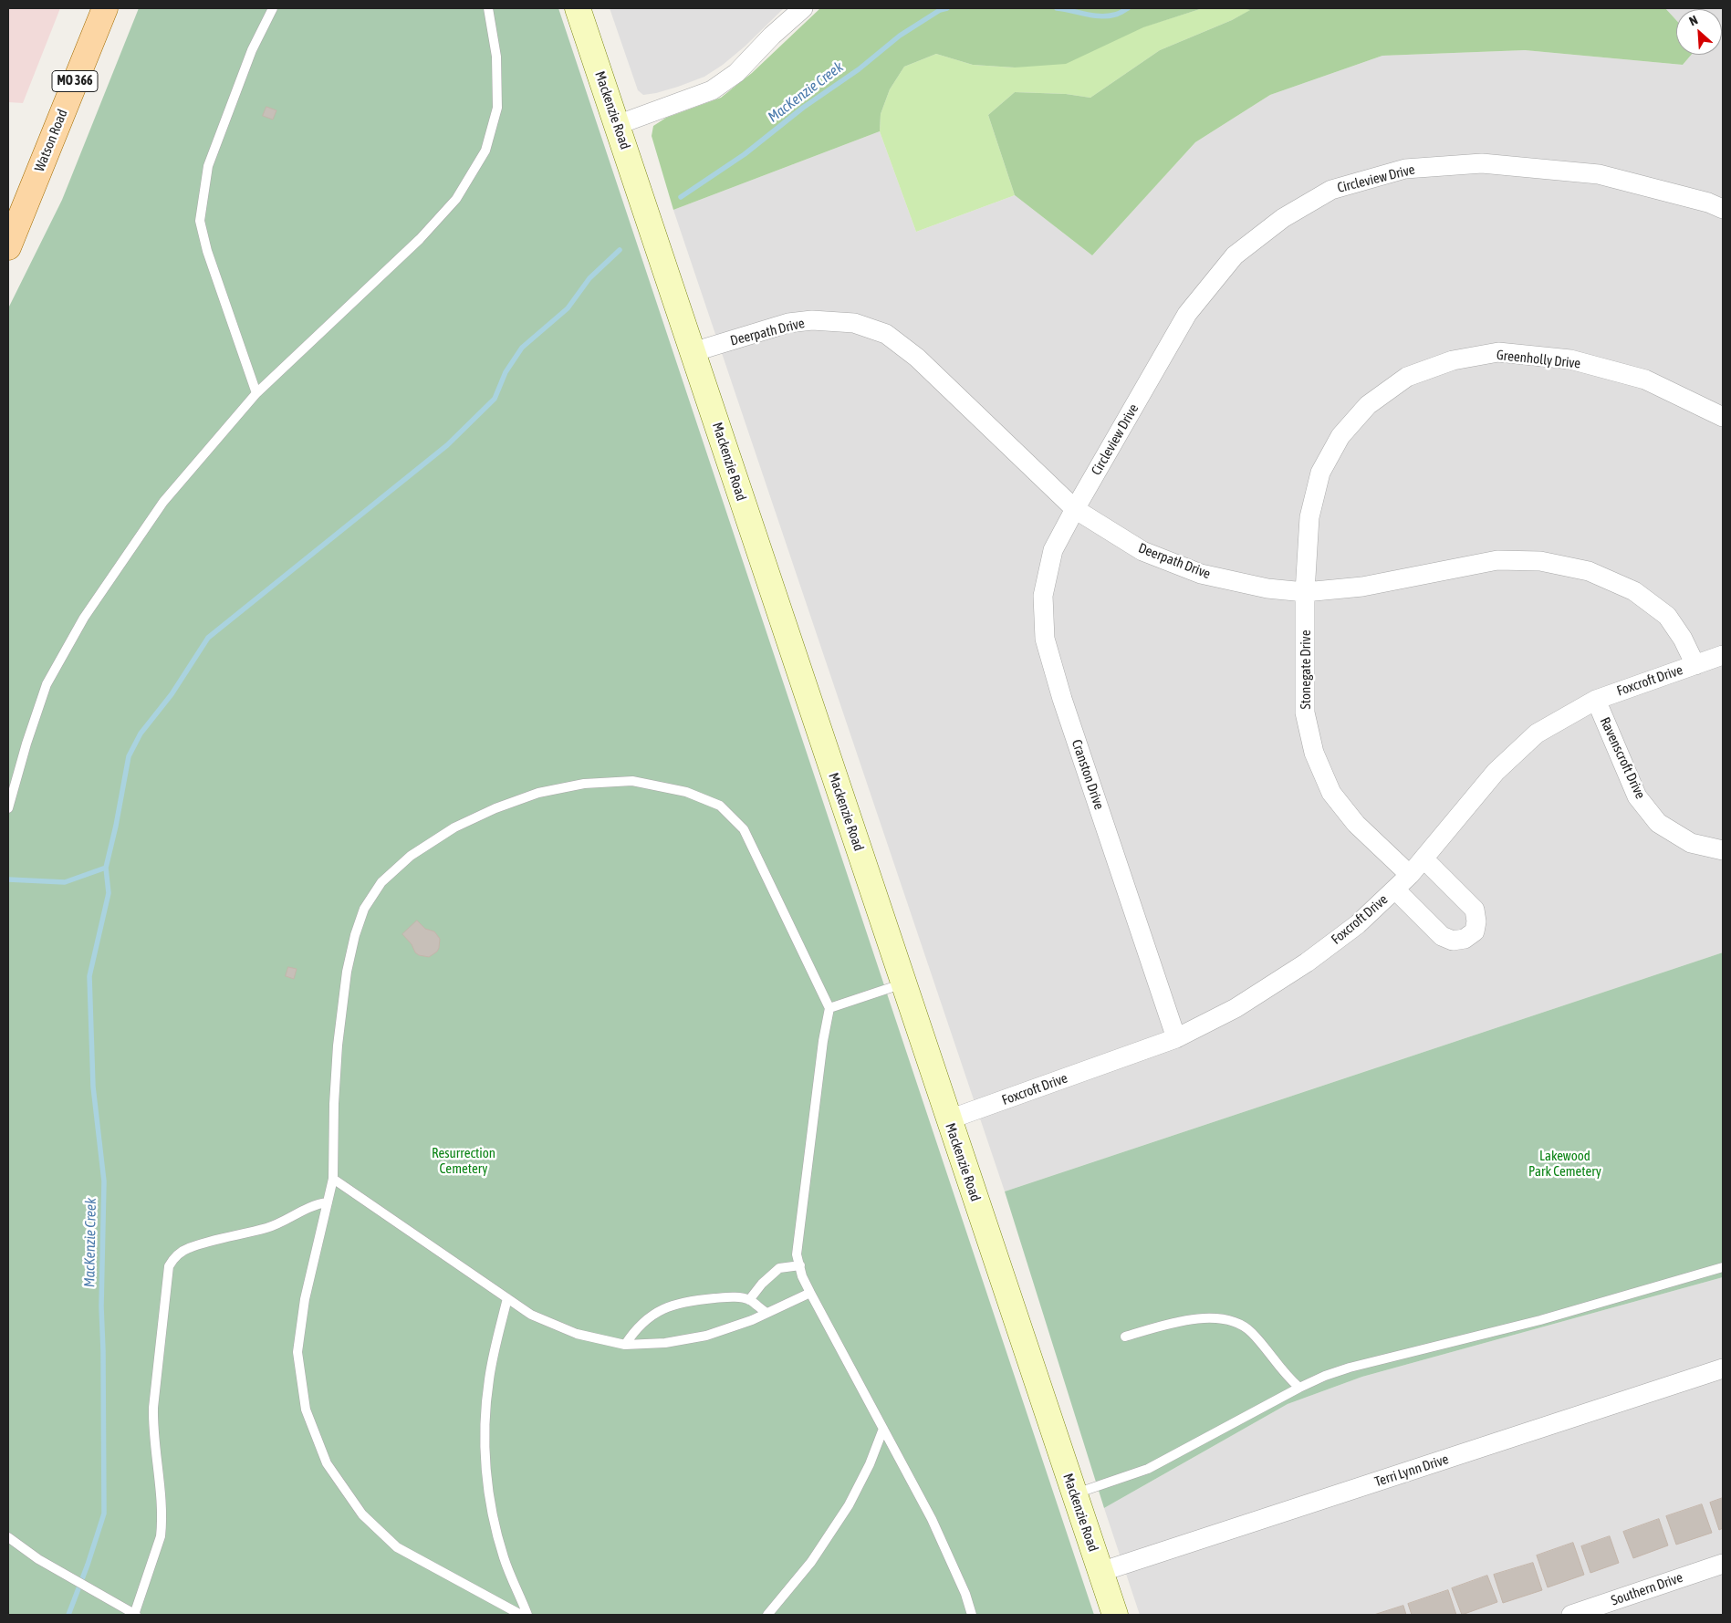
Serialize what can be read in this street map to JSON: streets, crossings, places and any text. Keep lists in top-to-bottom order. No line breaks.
{"streets":{"main road":["MO 366","Mackenzie Road","Watson Road"],"street":["Circleview Drive","Deerpath Drive","Greenholly Drive","Stonegate Drive","Foxcroft Drive","Ravenscroft Drive","Cranston Drive","Terri Lynn Drive","Southern Drive"]},"crossings":[["Mackenzie Road","Deerpath Drive"],["Mackenzie Road","Foxcroft Drive"],["Mackenzie Road","Terri Lynn Drive"],["Circleview Drive","Deerpath Drive"],["Circleview Drive","Cranston Drive"],["Deerpath Drive","Greenholly Drive"],["Deerpath Drive","Stonegate Drive"],["Deerpath Drive","Foxcroft Drive"],["Deerpath Drive","Cranston Drive"],["Greenholly Drive","Stonegate Drive"],["Stonegate Drive","Foxcroft Drive"],["Foxcroft Drive","Ravenscroft Drive"],["Foxcroft Drive","Cranston Drive"]],"water":["MacKenzie Creek"],"parks":["Resurrection Cemetery","Lakewood Park Cemetery"],"north":"top left"}
